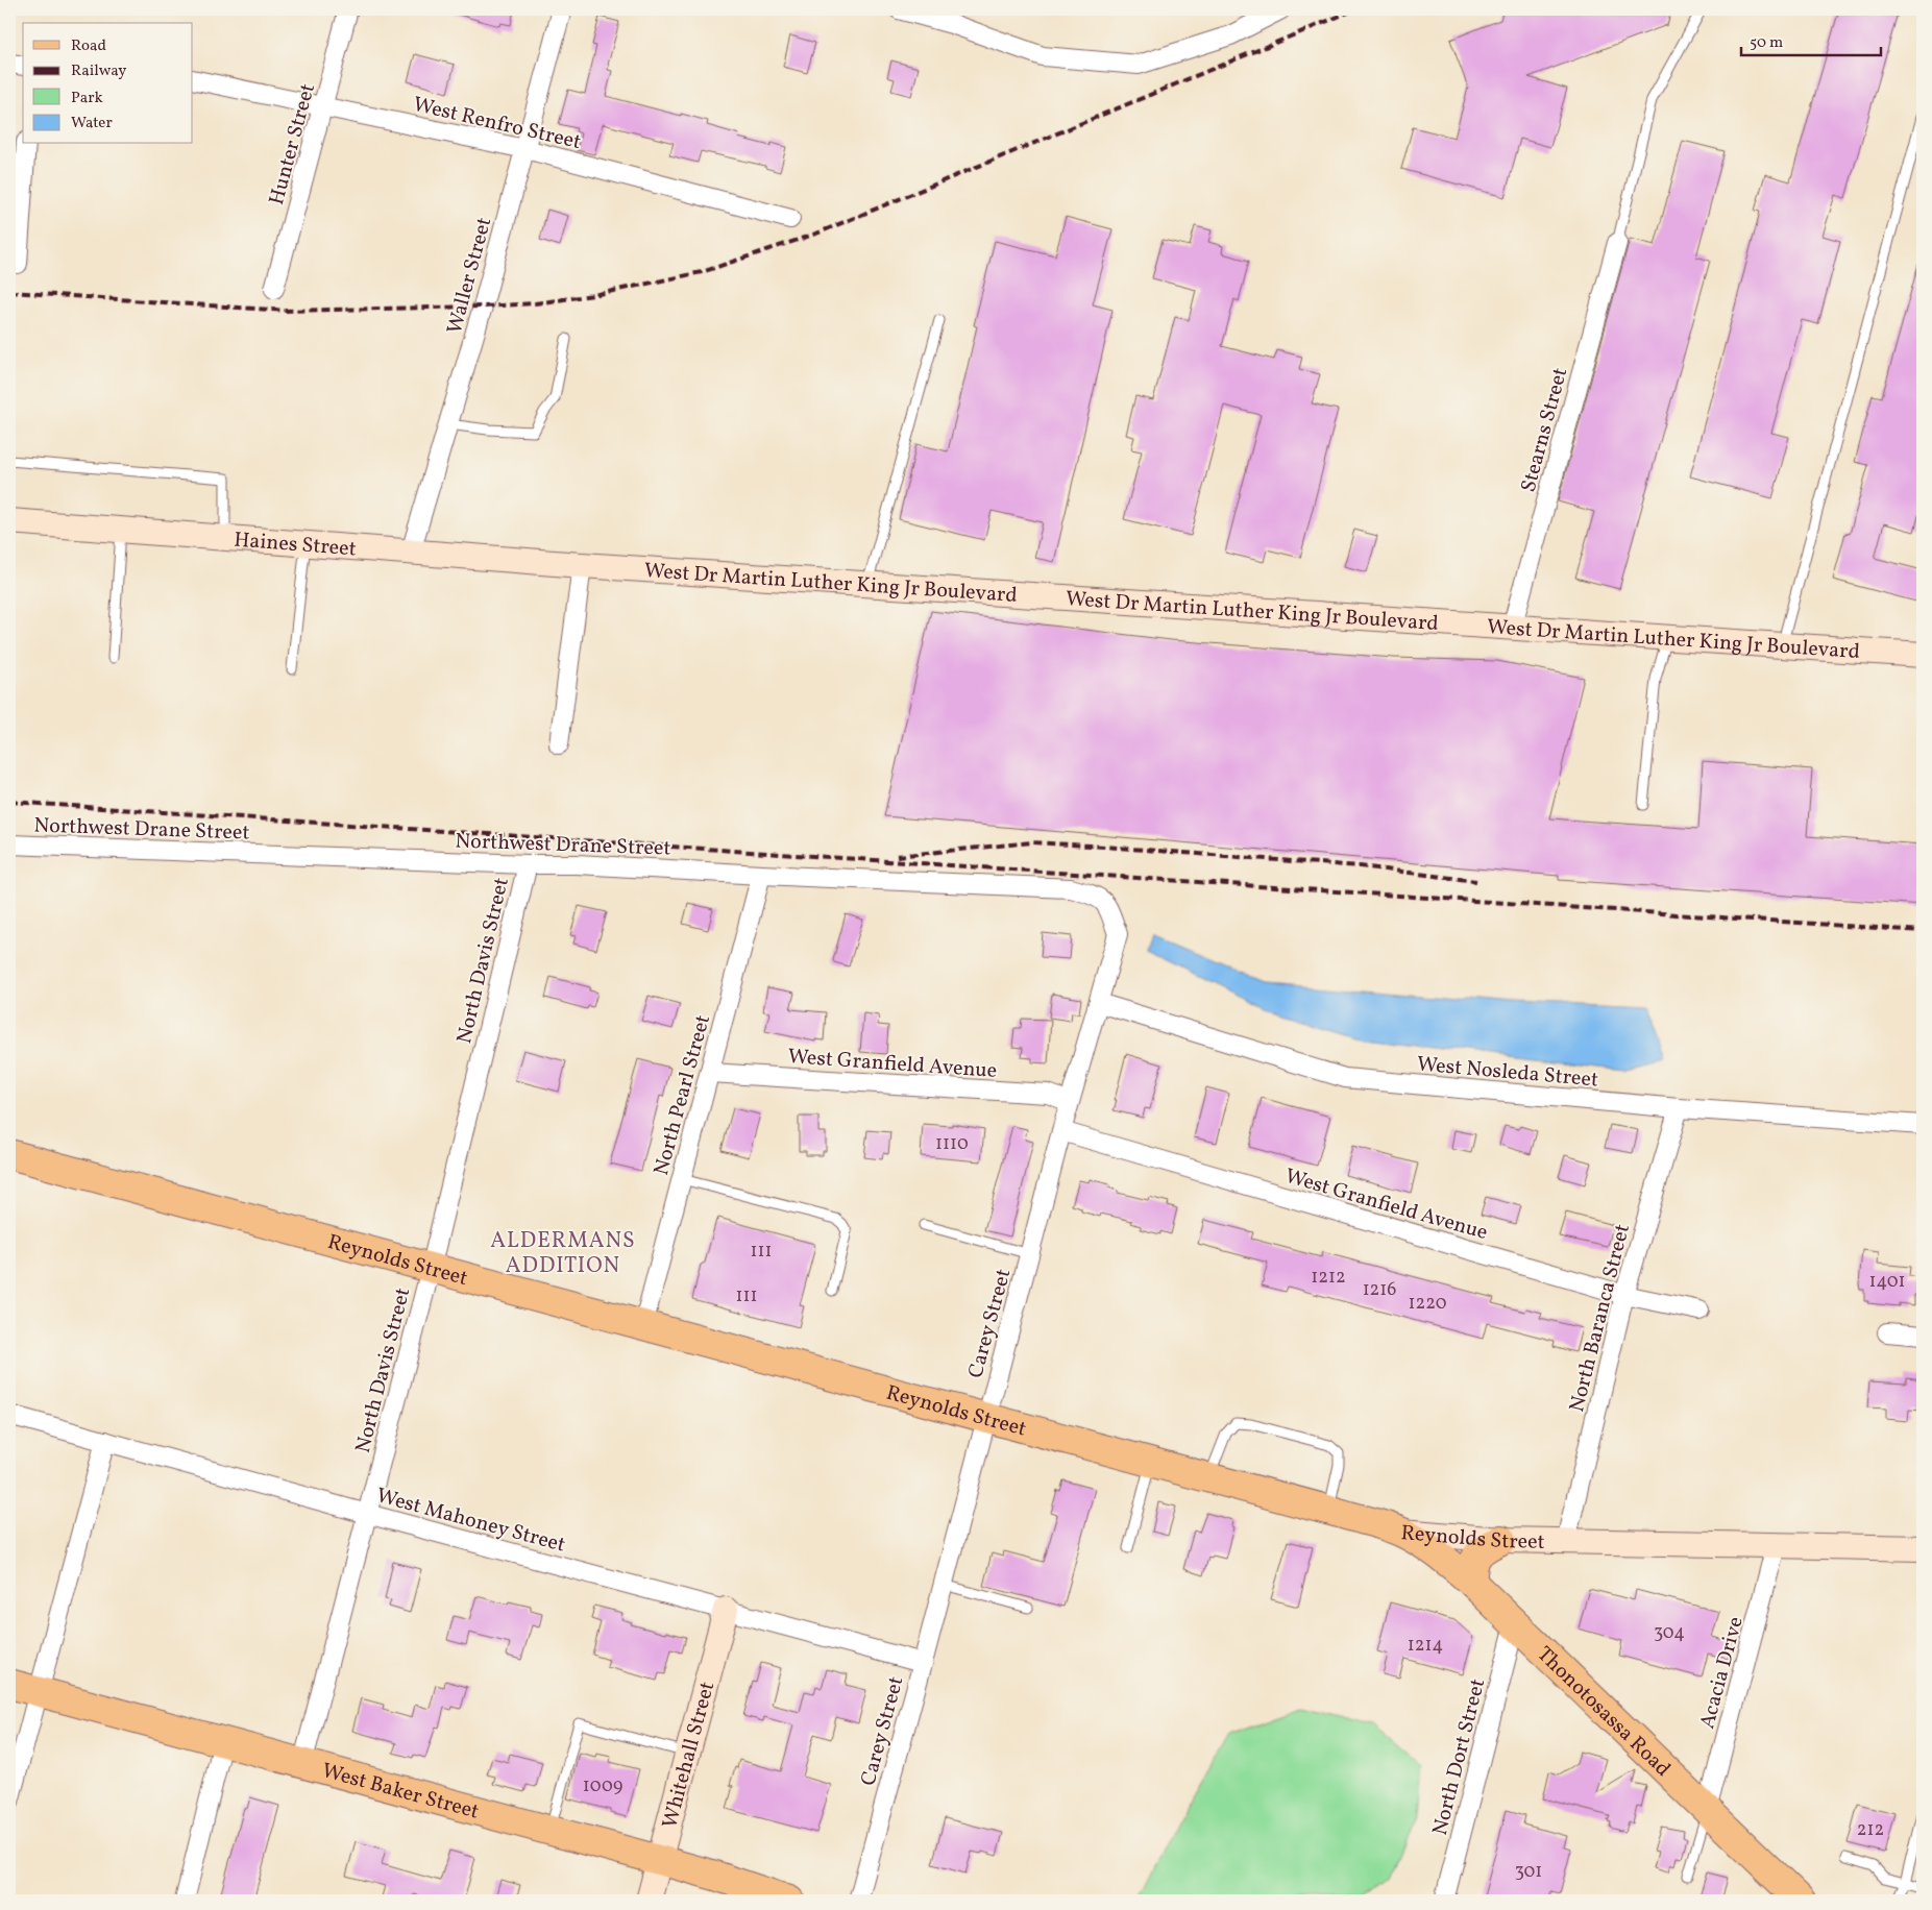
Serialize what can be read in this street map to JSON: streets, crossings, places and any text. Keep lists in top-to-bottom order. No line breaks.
{"streets":{"main road":["Reynolds Street","Thonotosassa Road","West Baker Street"],"street":["West Renfro Street","Hunter Street","Waller Street","Stearns Street","Haines Street","West Dr Martin Luther King Jr Boulevard","Northwest Drane Street","North Davis Street","West Granfield Avenue","West Nosleda Street","North Pearl Street","North Baranca Street","Carey Street","West Mahoney Street","Acacia Drive","Whitehall Street","North Dort Street"]},"crossings":[["West Renfro Street","Hunter Street"],["West Renfro Street","Waller Street"],["Waller Street","Haines Street"],["Stearns Street","West Dr Martin Luther King Jr Boulevard"],["Haines Street","West Dr Martin Luther King Jr Boulevard"],["Northwest Drane Street","North Davis Street"],["Northwest Drane Street","North Pearl Street"],["Northwest Drane Street","Carey Street"],["North Davis Street","Reynolds Street"],["North Davis Street","West Mahoney Street"],["North Davis Street","West Baker Street"],["West Granfield Avenue","North Pearl Street"],["West Granfield Avenue","North Baranca Street"],["West Granfield Avenue","Carey Street"],["West Nosleda Street","North Baranca Street"],["West Nosleda Street","Carey Street"],["North Pearl Street","Reynolds Street"],["Reynolds Street","North Baranca Street"],["Reynolds Street","Carey Street"],["Reynolds Street","Acacia Drive"],["Reynolds Street","Thonotosassa Road"],["Carey Street","West Mahoney Street"],["West Mahoney Street","Whitehall Street"],["Acacia Drive","Thonotosassa Road"],["Thonotosassa Road","North Dort Street"],["Whitehall Street","West Baker Street"]],"districts":["ALDERMANS ADDITION"],"house_numbers":["1110","111","1212","1401","1216","111","1220","304","1214","1009","212","301"],"legend":["Road","Railway","Park","Water"],"scale_bar":"50 m"}
